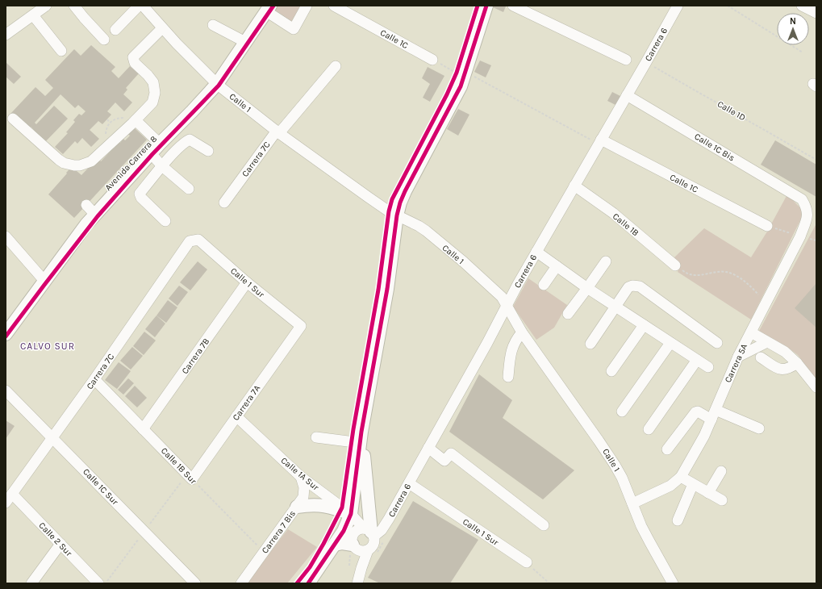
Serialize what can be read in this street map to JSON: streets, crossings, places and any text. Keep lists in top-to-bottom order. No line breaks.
{"streets":{"main road":["Avenida Carrera 8"],"street":["Calle 1C","Carrera 6","Calle 1","Calle 1C Bis","Carrera 7C","Calle 1B","Calle 1 Sur","Carrera 7B","Carrera 5A","Carrera 7A","Calle 1B Sur","Calle 1A Sur","Calle 1C Sur","Carrera 7 Bis","Calle 2 Sur"],"path":["Calle 1D"]},"crossings":[["Calle 1C","Carrera 6"],["Carrera 6","Calle 1"],["Carrera 6","Calle 1D"],["Carrera 6","Calle 1C Bis"],["Carrera 6","Calle 1B"],["Carrera 6","Calle 1 Sur"],["Carrera 6","Calle 1A Sur"],["Calle 1","Carrera 7C"],["Calle 1","Avenida Carrera 8"],["Calle 1","Carrera 5A"],["Calle 1C Bis","Carrera 5A"],["Carrera 7C","Calle 1 Sur"],["Carrera 7C","Calle 1B Sur"],["Carrera 7C","Calle 1C Sur"],["Carrera 7C","Calle 2 Sur"],["Calle 1 Sur","Carrera 7B"],["Calle 1 Sur","Carrera 7A"],["Carrera 7B","Calle 1B Sur"],["Carrera 7A","Calle 1B Sur"],["Carrera 7A","Calle 1A Sur"],["Calle 1B Sur","Carrera 7 Bis"],["Calle 1A Sur","Carrera 7 Bis"]],"districts":["CALVO SUR"],"north":"top"}
